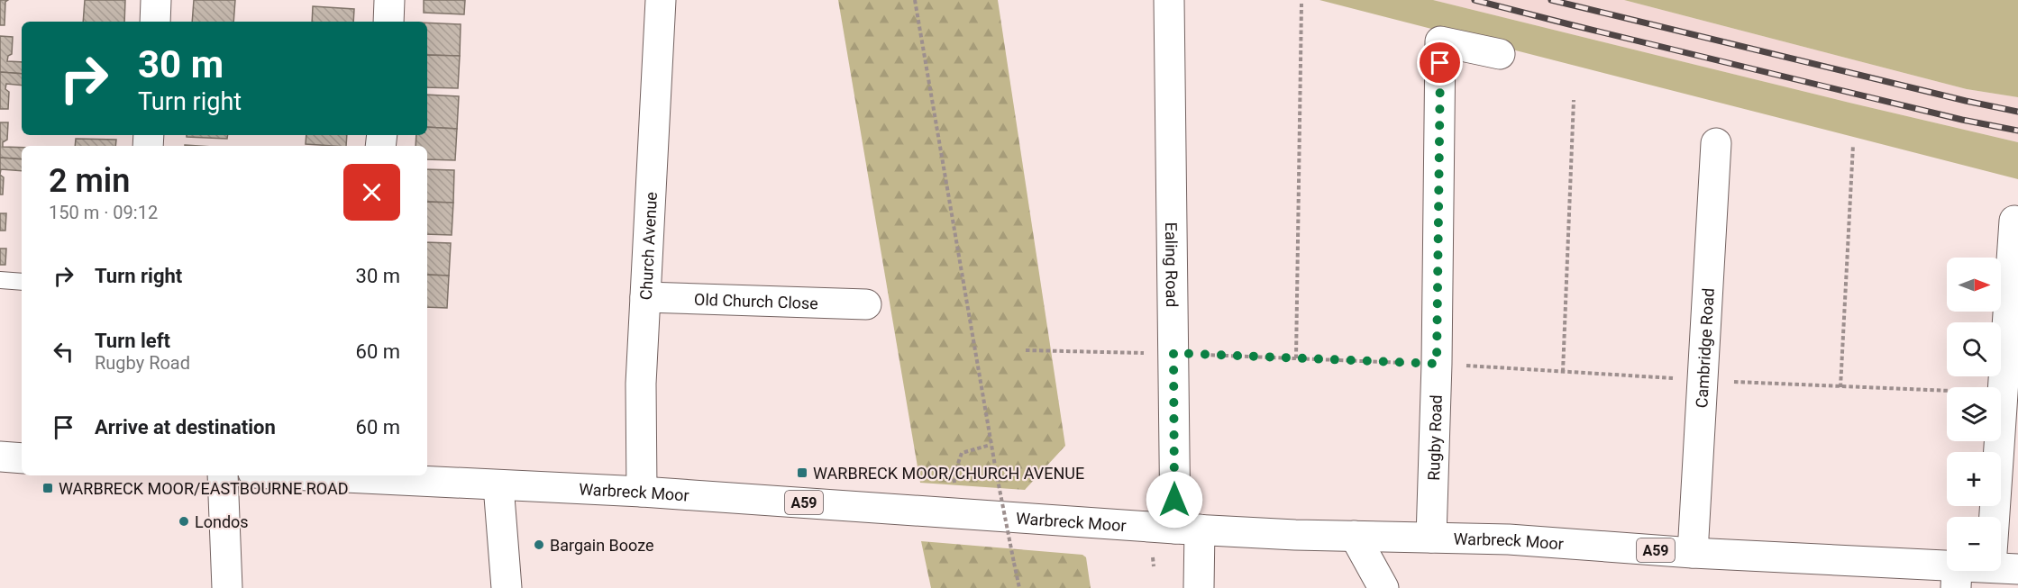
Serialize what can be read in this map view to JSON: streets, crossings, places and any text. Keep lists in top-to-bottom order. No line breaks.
{"streets":{"main road":["Church Avenue","Ealing Road","Old Church Close","Cambridge Road","Rugby Road","Warbreck Moor","A59"]},"crossings":[["Church Avenue","Old Church Close"],["Church Avenue","Warbreck Moor"],["Ealing Road","Warbreck Moor"],["Cambridge Road","Warbreck Moor"],["Rugby Road","Warbreck Moor"]],"places":{"transit":["WARBRECK MOOR/CHURCH AVENUE","WARBRECK MOOR/EASTBOURNE ROAD"],"other":["Londos","Bargain Booze"]},"north":"right","page":{"turn":["30 m","Turn right"],"heading":["2 min","150 m · 09:12"],"list":[{"name":"Turn right","value":"30 m"},{"name":"Turn left","note":"Rugby Road","value":"60 m"},{"name":"Arrive at destination","value":"60 m"}],"map_buttons":["+","−"]}}
